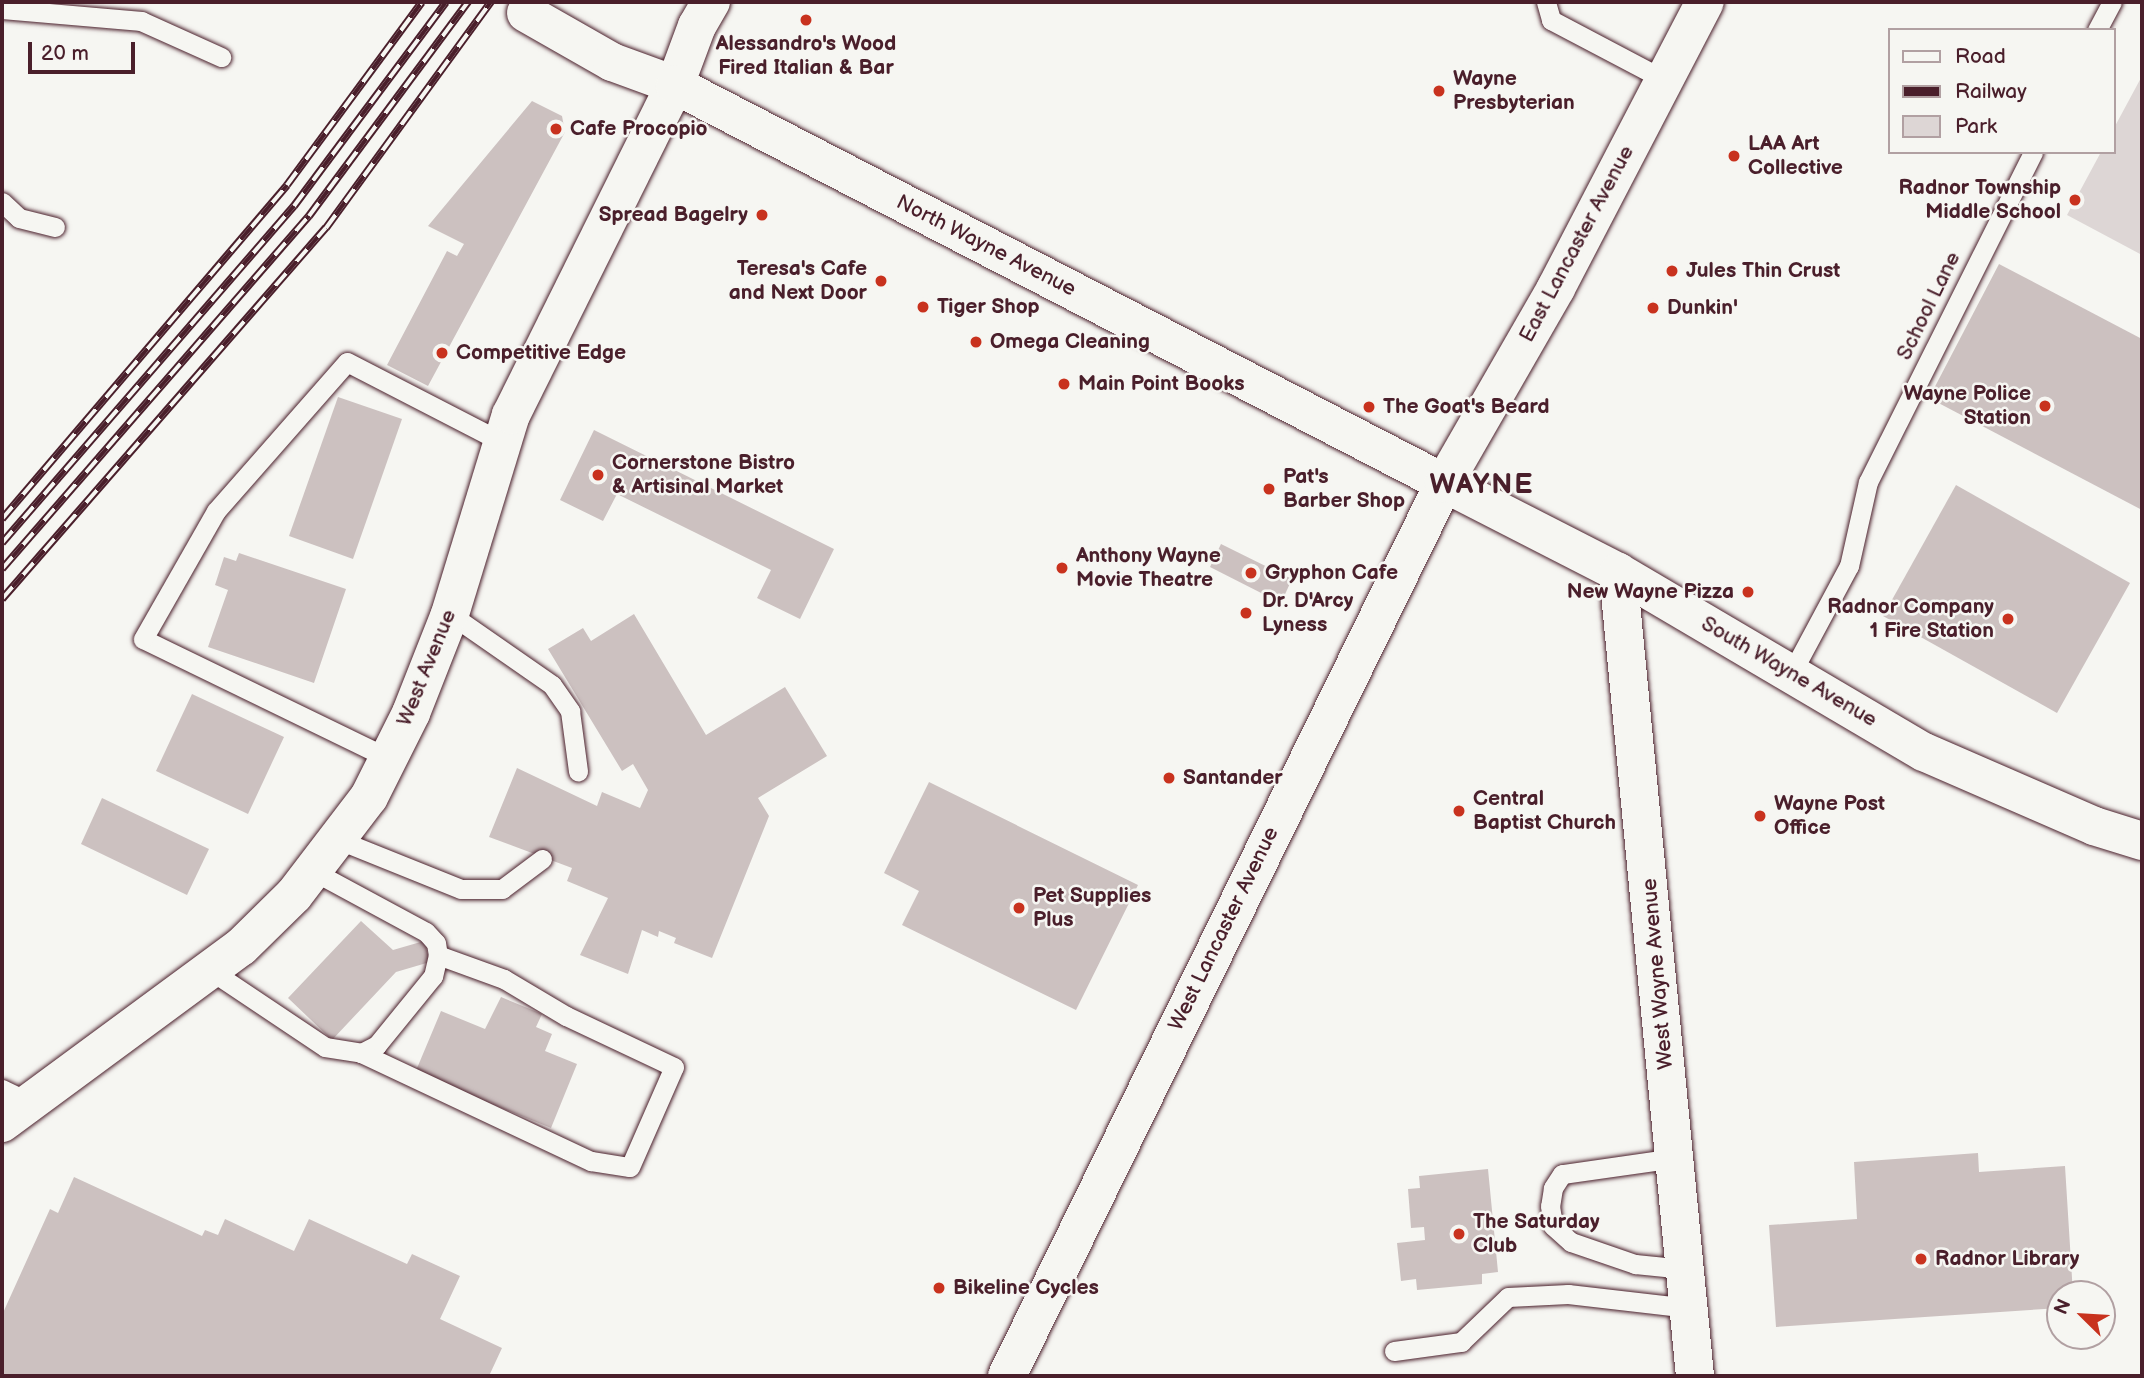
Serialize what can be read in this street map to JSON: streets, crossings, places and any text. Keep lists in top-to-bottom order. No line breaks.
{"streets":{"main road":["East Lancaster Avenue","North Wayne Avenue","West Avenue","South Wayne Avenue","West Lancaster Avenue","West Wayne Avenue"],"lane":["School Lane"]},"crossings":[["East Lancaster Avenue","North Wayne Avenue"],["East Lancaster Avenue","South Wayne Avenue"],["East Lancaster Avenue","West Lancaster Avenue"],["North Wayne Avenue","West Avenue"],["North Wayne Avenue","South Wayne Avenue"],["North Wayne Avenue","West Lancaster Avenue"],["School Lane","South Wayne Avenue"],["South Wayne Avenue","West Lancaster Avenue"],["South Wayne Avenue","West Wayne Avenue"]],"districts":["WAYNE"],"places":["Alessandro's Wood Fired Italian & Bar","Wayne Presbyterian","Cafe Procopio","LAA Art Collective","Radnor Township Middle School","Spread Bagelry","Jules Thin Crust","Teresa's Cafe and Next Door","Tiger Shop","Dunkin'","Omega Cleaning","Competitive Edge","Main Point Books","Wayne Police Station","The Goat's Beard","Cornerstone Bistro & Artisinal Market","Pat's Barber Shop","Anthony Wayne Movie Theatre","Gryphon Cafe","New Wayne Pizza","Dr. D'Arcy Lyness","Radnor Company 1 Fire Station","Santander","Central Baptist Church","Wayne Post Office","Pet Supplies Plus","The Saturday Club","Radnor Library","Bikeline Cycles"],"legend":["Road","Railway","Park"],"scale_bar":"20 m","north":"top left"}
